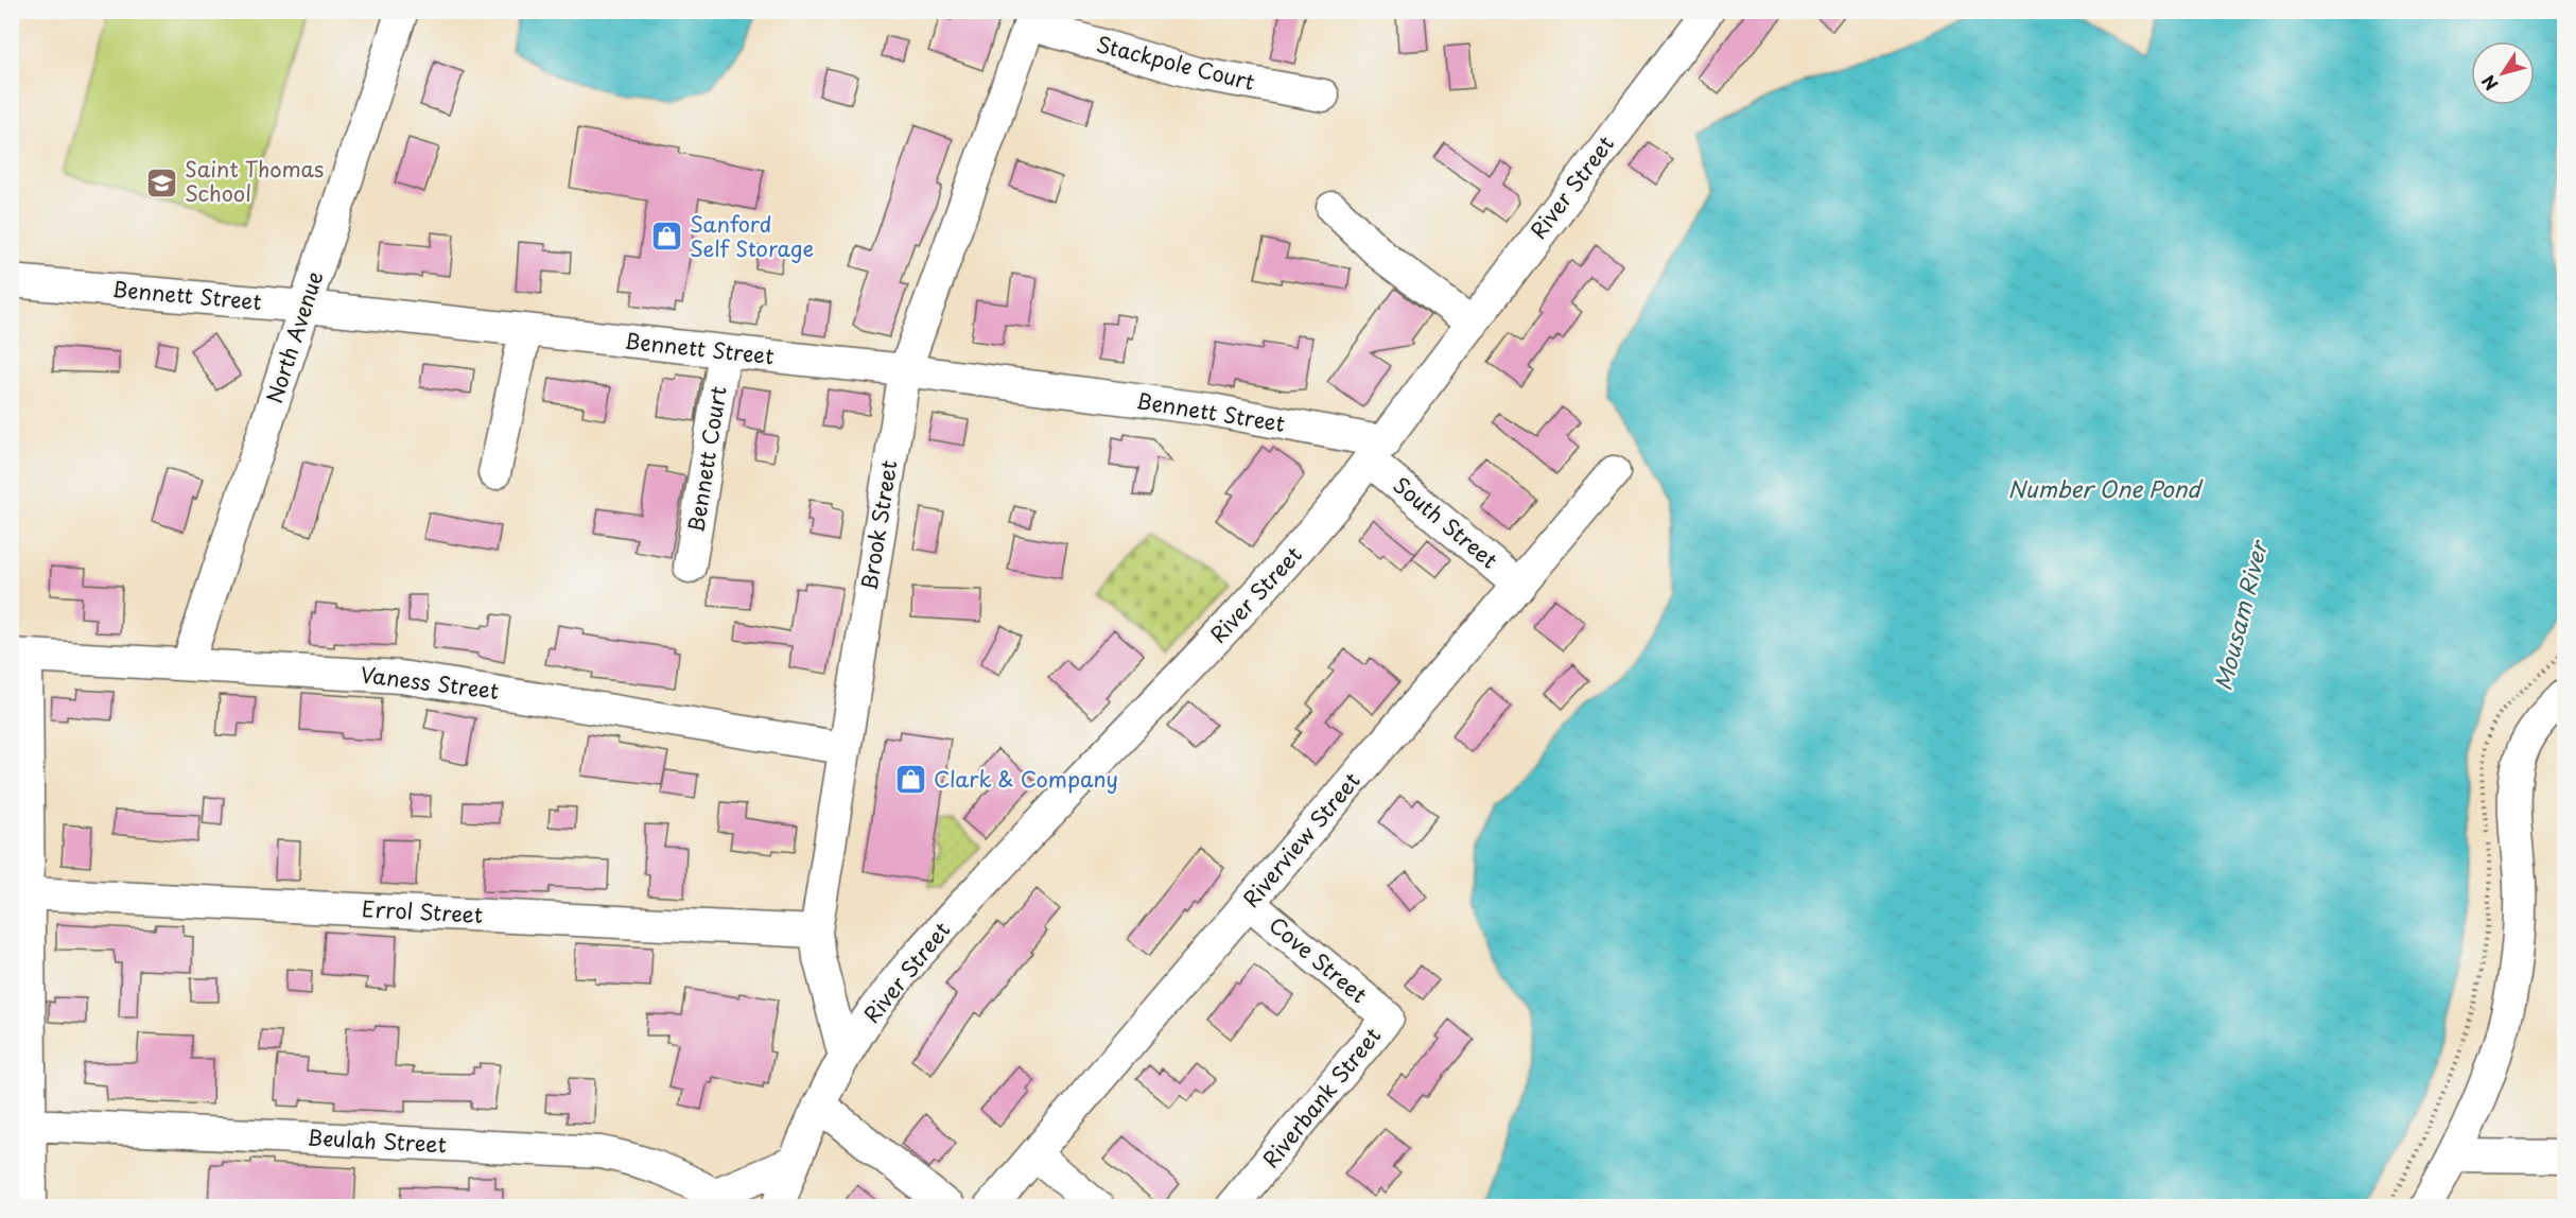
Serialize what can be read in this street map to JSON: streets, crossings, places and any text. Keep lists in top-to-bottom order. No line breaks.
{"streets":{"street":["Stackpole Court","River Street","Bennett Street","North Avenue","Bennett Court","South Street","Brook Street","Vaness Street","Riverview Street","Errol Street","Cove Street","Riverbank Street","Beulah Street"]},"crossings":[["Stackpole Court","Brook Street"],["River Street","Bennett Street"],["River Street","South Street"],["River Street","Brook Street"],["Bennett Street","North Avenue"],["Bennett Street","Bennett Court"],["Bennett Street","South Street"],["Bennett Street","Brook Street"],["North Avenue","Vaness Street"],["South Street","Riverview Street"],["Brook Street","Vaness Street"],["Brook Street","Errol Street"],["Riverview Street","Cove Street"],["Cove Street","Riverbank Street"]],"water":["Number One Pond","Mousam River"],"places":{"school or university":["Saint Thomas School"],"shop":["Sanford Self Storage","Clark & Company"]},"north":"bottom left"}
